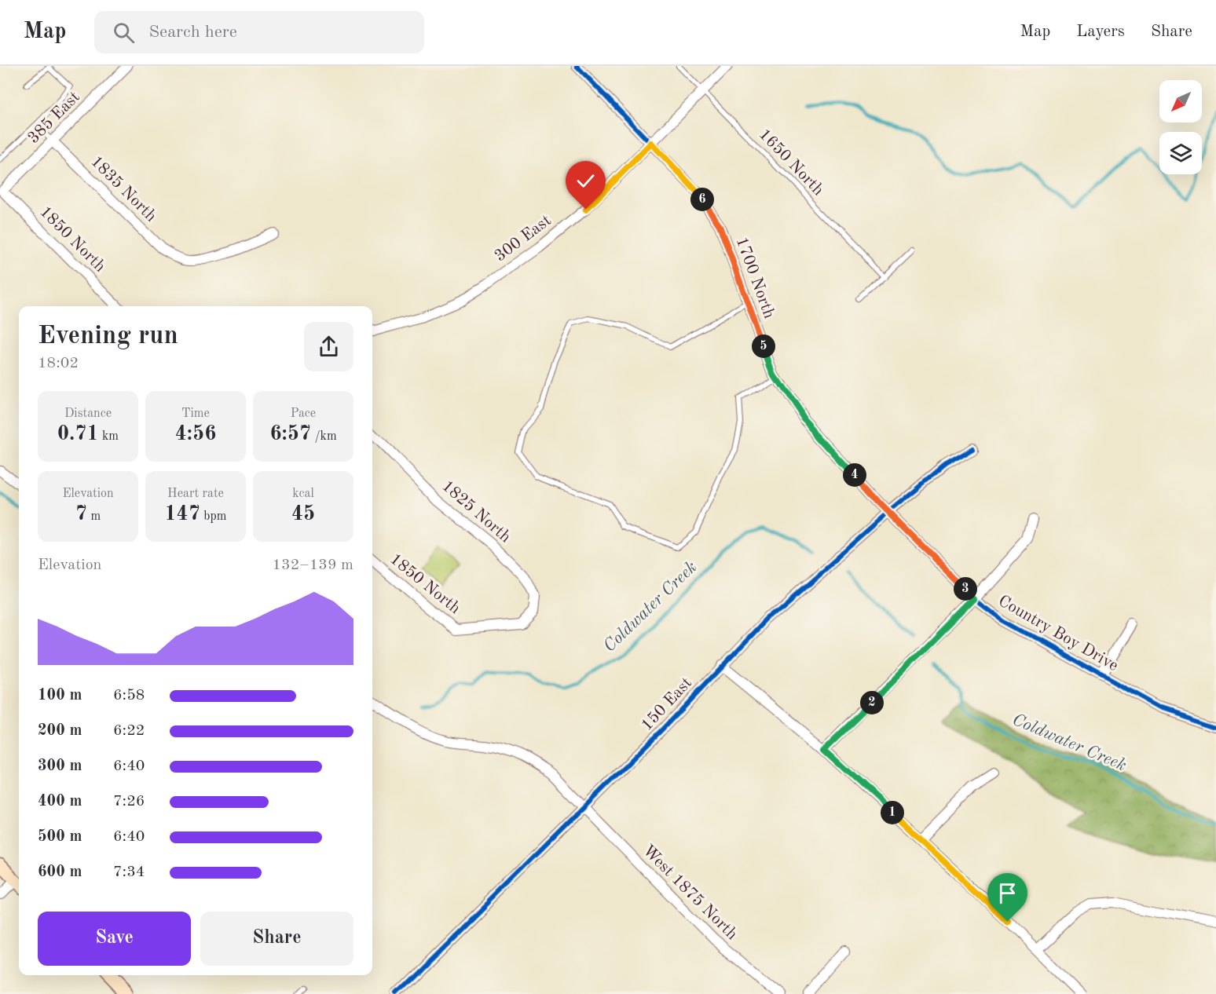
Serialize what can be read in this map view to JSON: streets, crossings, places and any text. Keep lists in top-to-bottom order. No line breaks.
{"streets":{"street":["385 East","1835 North","300 East","1850 North","1700 North","1825 North","Country Boy Drive","150 East","West 1875 North"],"lane":["1650 North"]},"crossings":[["385 East","1835 North"],["385 East","1850 North"],["1650 North","300 East"],["300 East","1700 North"],["1850 North","1825 North"],["1700 North","Country Boy Drive"],["1700 North","150 East"],["Country Boy Drive","150 East"],["150 East","West 1875 North"]],"water":["Coldwater Creek"],"north":"bottom left","page":{"header":"Map","search":"Search here","nav":["Map","Layers","Share"],"pins":["6","5","4","3","2","1"],"heading":["Evening run","18:02"],"stats":[["Distance","0.71 km"],["Time","4:56"],["Pace","6:57 /km"],["Elevation","7 m"],["Heart rate","147 bpm"],["kcal","45"]],"chart":["Elevation","132–139 m"],"list":[{"name":"100 m","note":"6:58"},{"name":"200 m","note":"6:22"},{"name":"300 m","note":"6:40"},{"name":"400 m","note":"7:26"},{"name":"500 m","note":"6:40"},{"name":"600 m","note":"7:34"}],"buttons":["Save","Share"]}}
